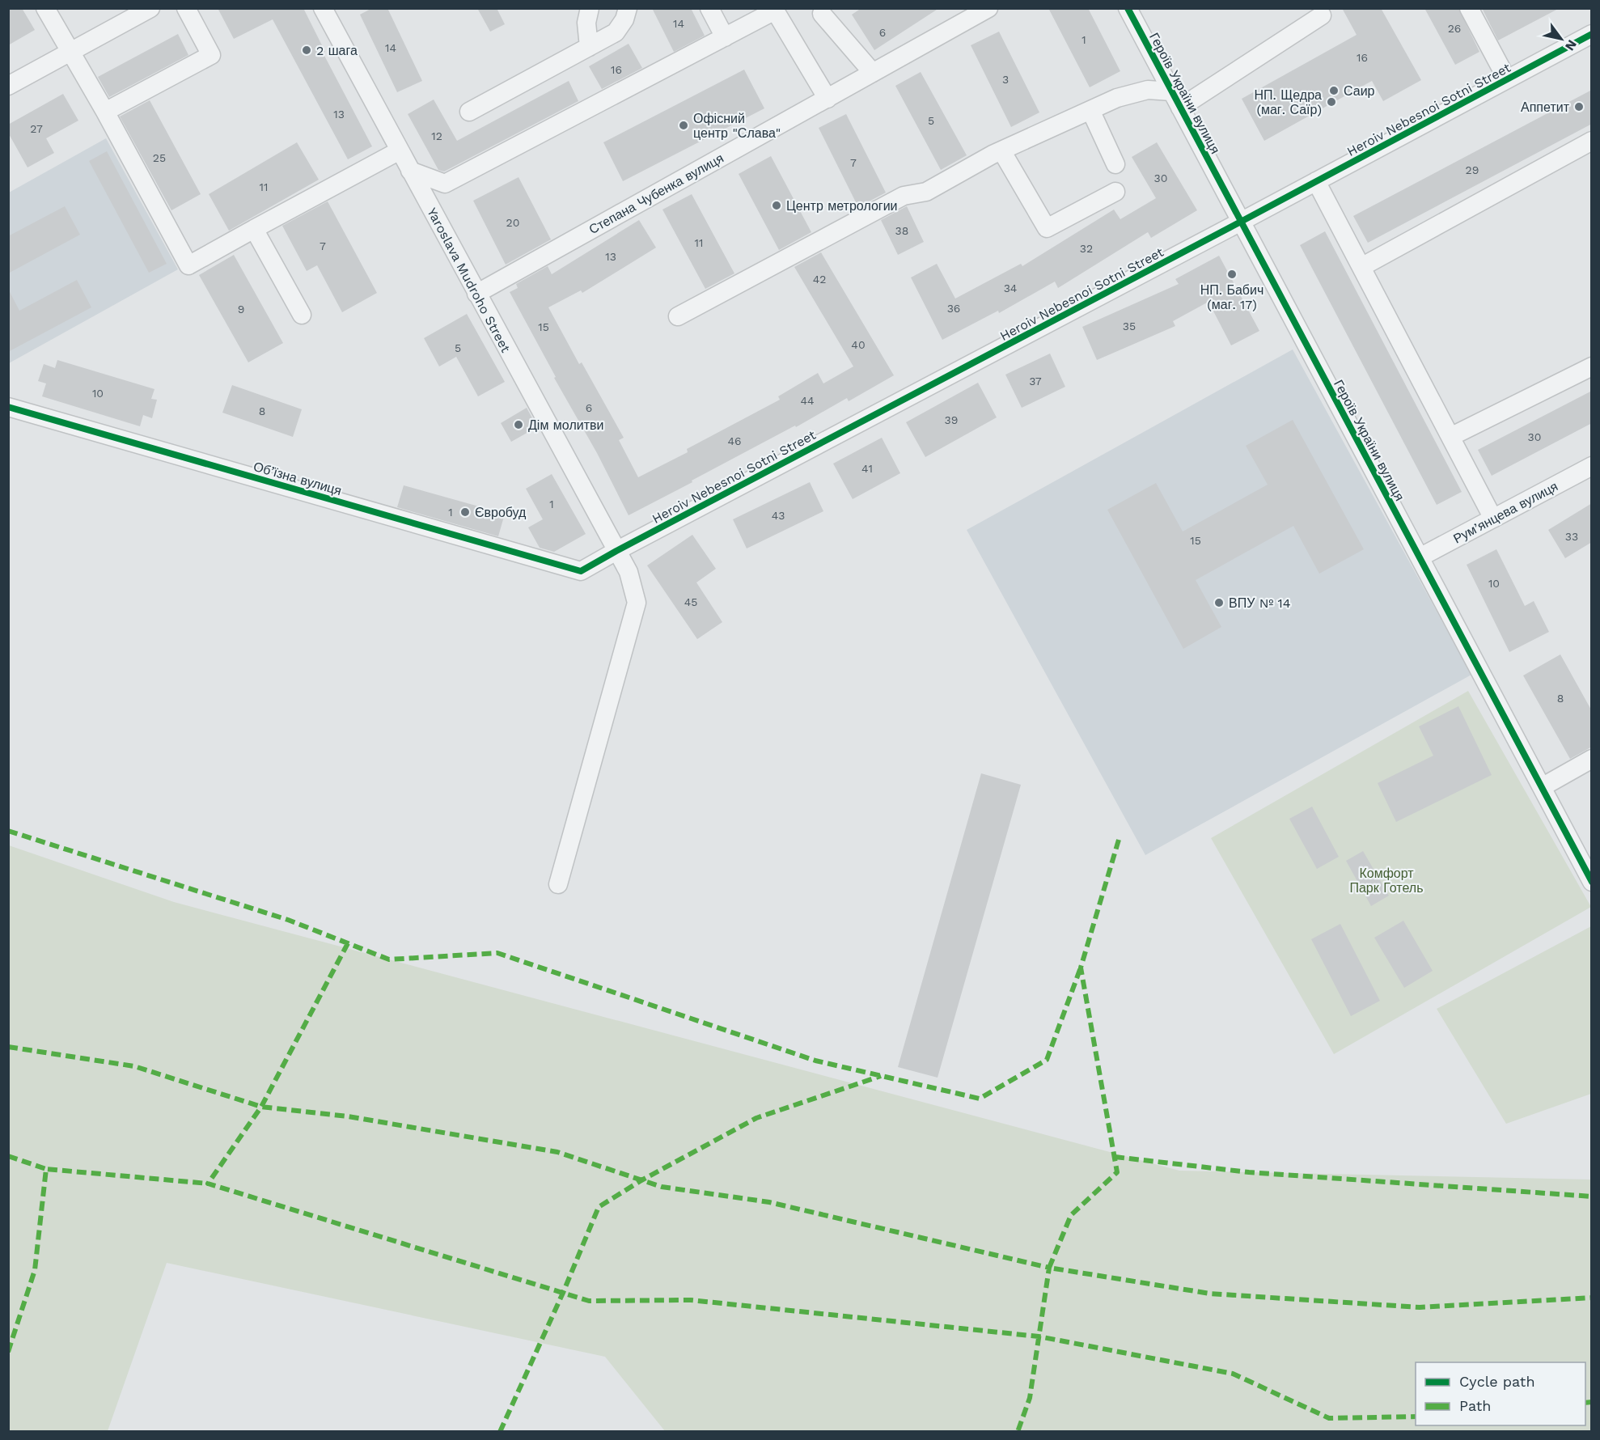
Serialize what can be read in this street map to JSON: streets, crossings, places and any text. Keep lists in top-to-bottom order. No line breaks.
{"streets":{"street":["Героїв України вулиця","Heroiv Nebesnoi Sotni Street","Степана Чубенка вулиця","Yaroslava Mudroho Street","Об’їзна вулиця","Рум’янцева вулиця"]},"crossings":[["Героїв України вулиця","Heroiv Nebesnoi Sotni Street"],["Героїв України вулиця","Рум’янцева вулиця"],["Heroiv Nebesnoi Sotni Street","Yaroslava Mudroho Street"],["Heroiv Nebesnoi Sotni Street","Об’їзна вулиця"],["Степана Чубенка вулиця","Yaroslava Mudroho Street"]],"parks":["Комфорт Парк Готель"],"places":["2 шага","Саир","НП. Щедра (маг. Саїр)","Аппетит","Офісний центр \"Слава\"","Центр метрологии","НП. Бабич (маг. 17)","Дім молитви","Євробуд","ВПУ № 14"],"house_numbers":["14","26","6","1","14","16","16","3","13","5","27","12","25","7","29","30","11","20","38","11","7","32","13","42","34","36","9","35","15","40","5","37","10","44","6","8","39","30","46","41","1","1","43","33","15","10","45","8"],"legend":["Cycle path","Path"],"north":"bottom right"}
